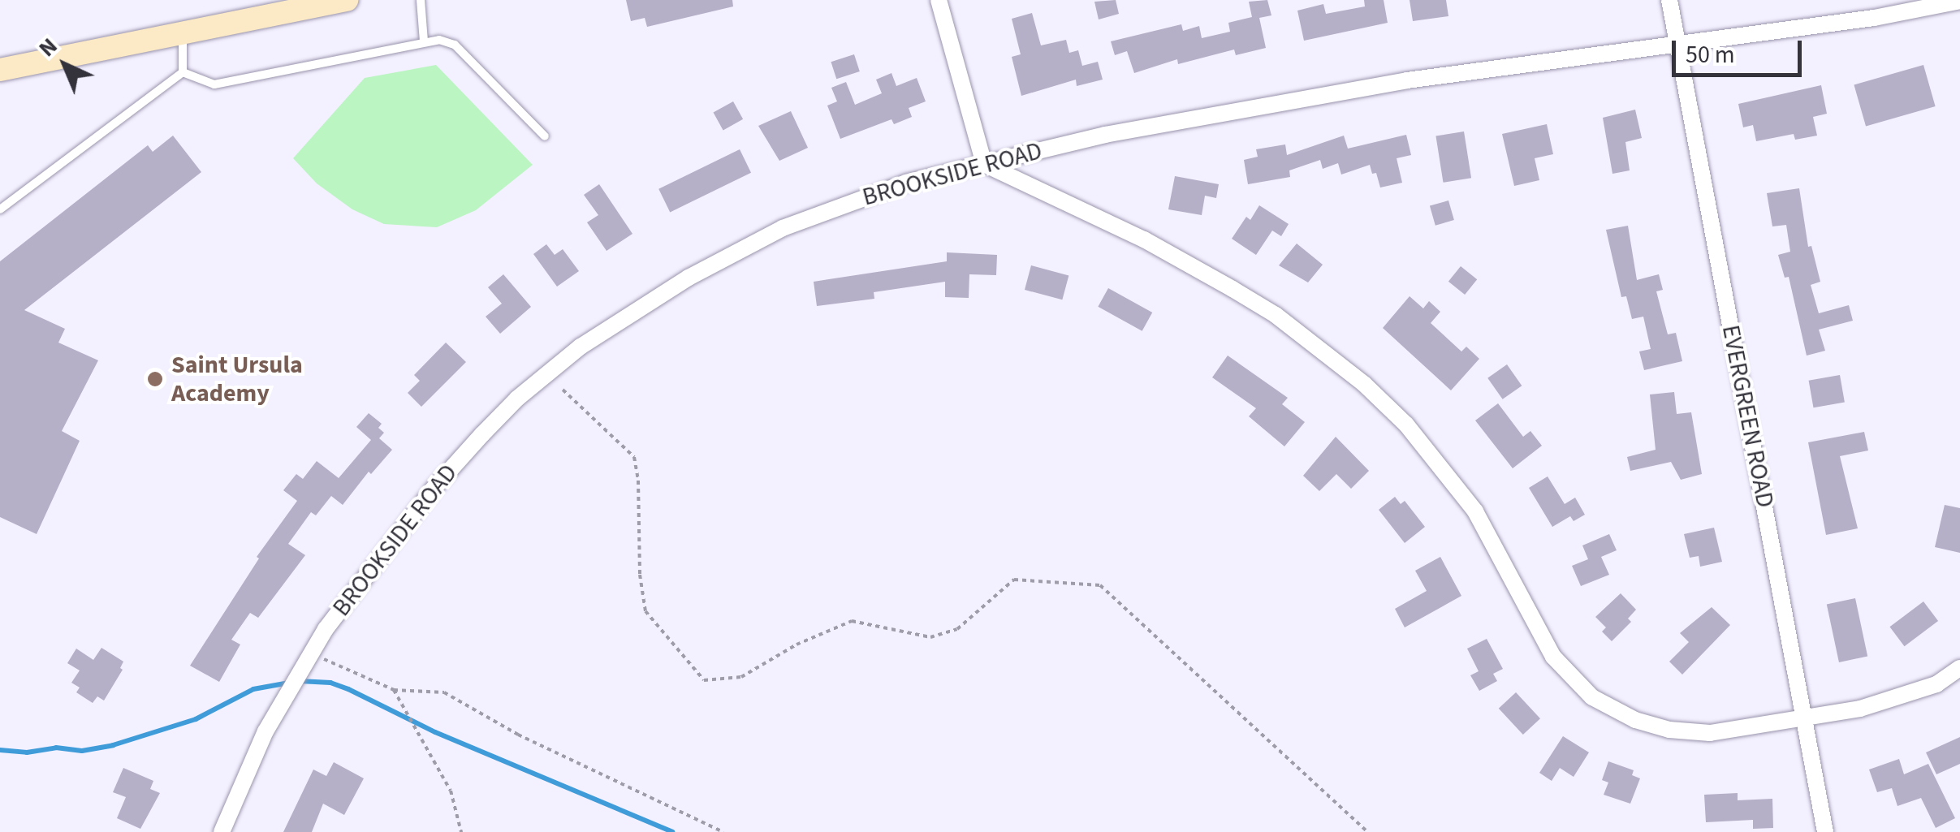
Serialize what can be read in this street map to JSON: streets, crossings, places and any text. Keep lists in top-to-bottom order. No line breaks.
{"streets":{"street":["BROOKSIDE ROAD","EVERGREEN ROAD"]},"crossings":[["BROOKSIDE ROAD","EVERGREEN ROAD"]],"places":["Saint Ursula Academy"],"scale_bar":"50 m","north":"top left"}
